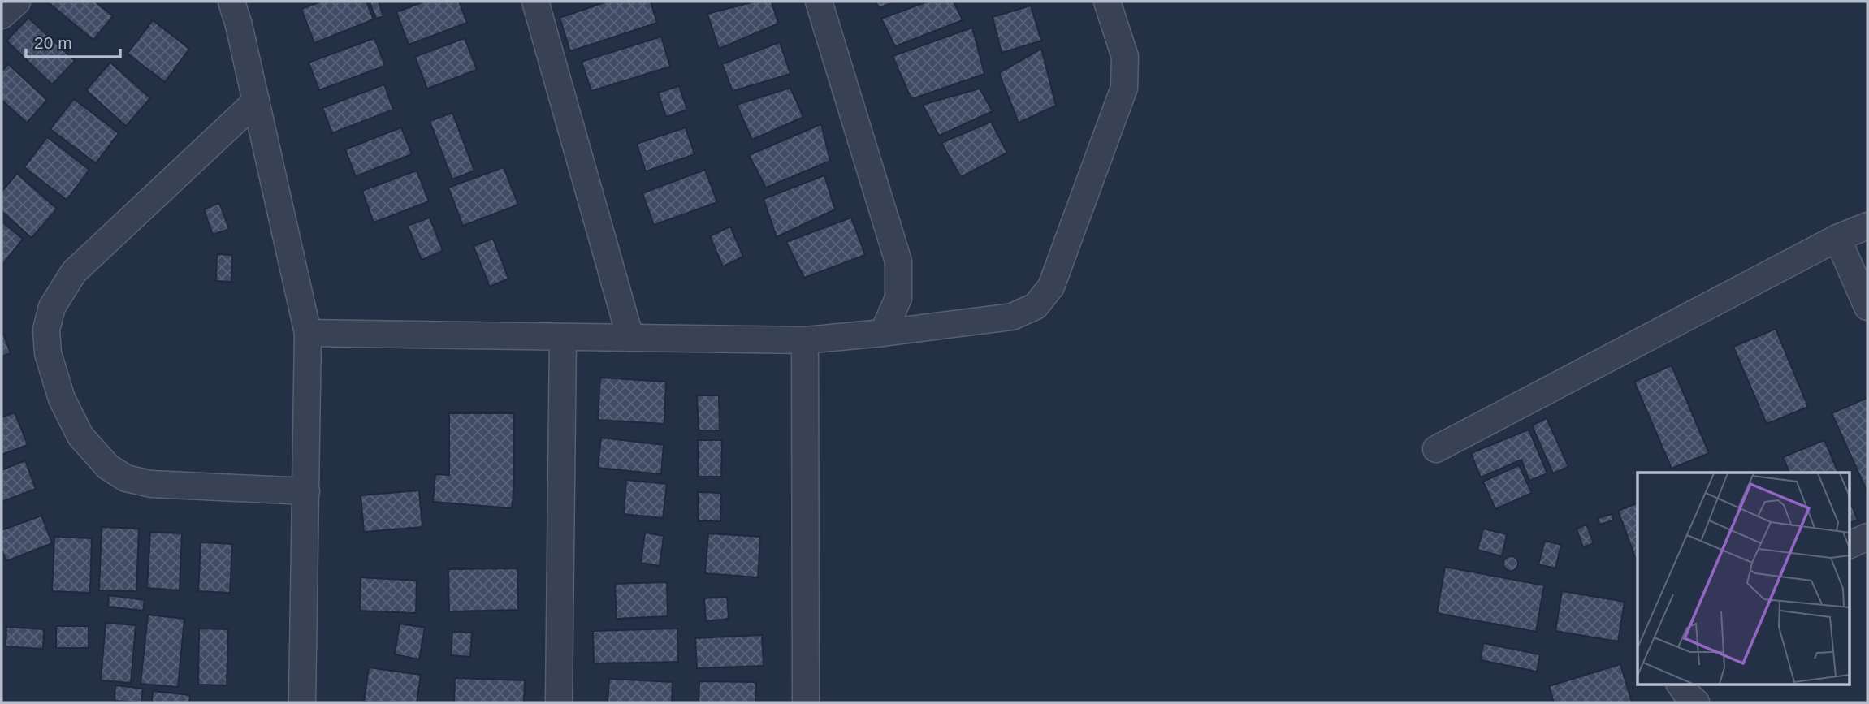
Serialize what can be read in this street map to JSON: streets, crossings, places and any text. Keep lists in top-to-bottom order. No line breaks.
{"scale_bar":"20 m"}
